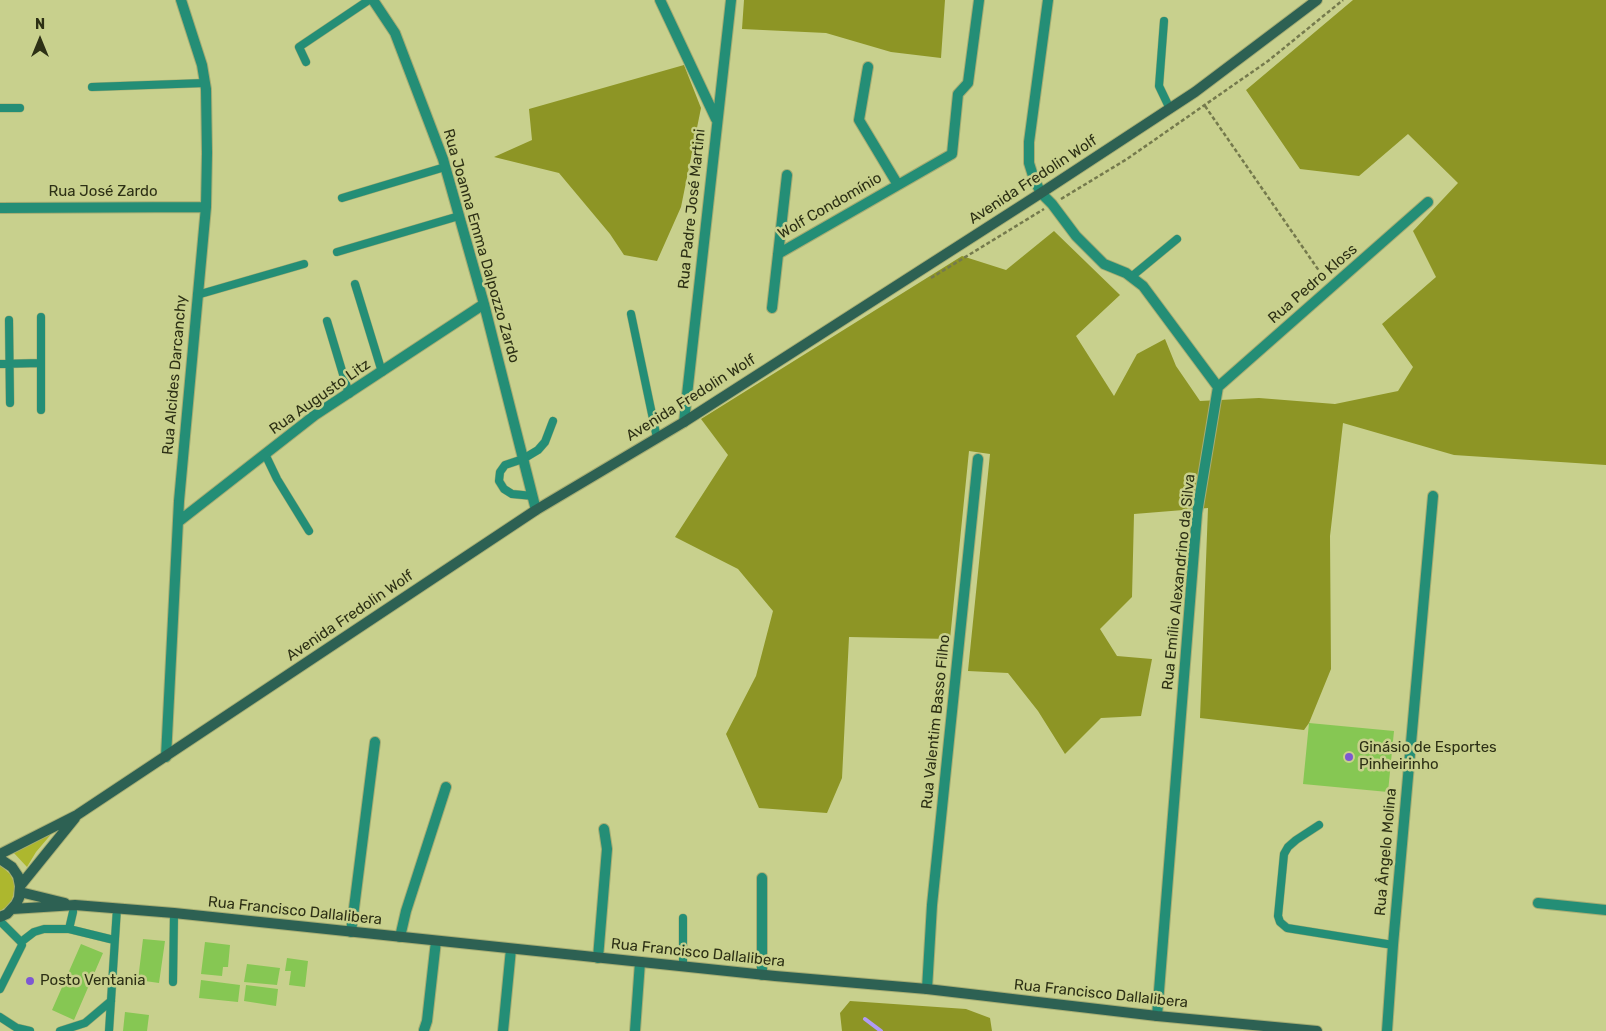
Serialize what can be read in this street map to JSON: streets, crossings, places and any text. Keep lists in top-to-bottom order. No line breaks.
{"streets":{"main road":["Avenida Fredolin Wolf","Rua Francisco Dallalibera"],"street":["Rua José Zardo","Wolf Condomínio","Rua Padre José Martini","Rua Joanna Emma Dalpozzo Zardo","Rua Pedro Kloss","Rua Alcides Darcanchy","Rua Augusto Litz","Rua Emílio Alexandrino da Silva","Rua Valentim Basso Filho","Rua Ângelo Molina"]},"crossings":[["Avenida Fredolin Wolf","Rua Padre José Martini"],["Avenida Fredolin Wolf","Rua Joanna Emma Dalpozzo Zardo"],["Avenida Fredolin Wolf","Rua Alcides Darcanchy"],["Avenida Fredolin Wolf","Rua Francisco Dallalibera"],["Rua José Zardo","Rua Alcides Darcanchy"],["Rua Joanna Emma Dalpozzo Zardo","Rua Augusto Litz"],["Rua Pedro Kloss","Rua Emílio Alexandrino da Silva"],["Rua Alcides Darcanchy","Rua Augusto Litz"],["Rua Emílio Alexandrino da Silva","Rua Francisco Dallalibera"],["Rua Valentim Basso Filho","Rua Francisco Dallalibera"]],"places":["Ginásio de Esportes Pinheirinho","Posto Ventania"],"north":"top"}
